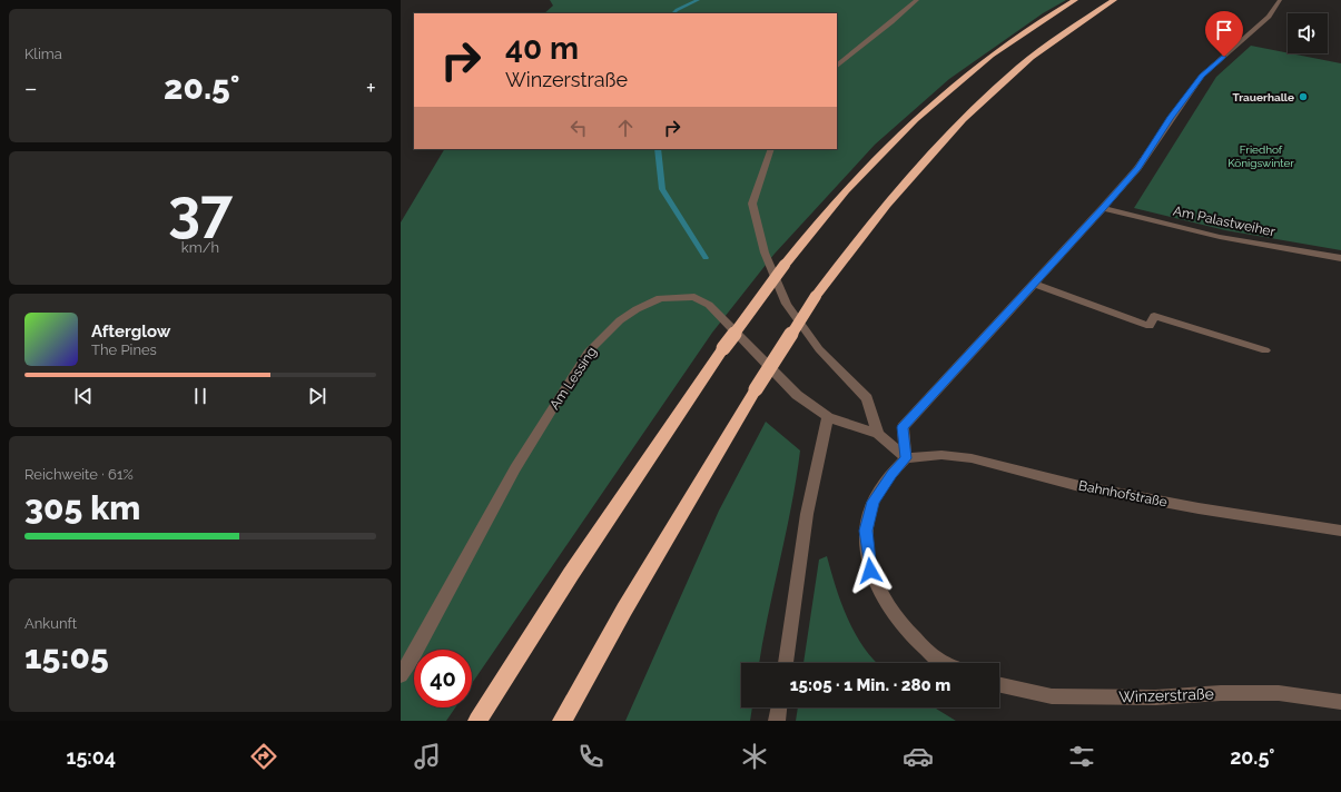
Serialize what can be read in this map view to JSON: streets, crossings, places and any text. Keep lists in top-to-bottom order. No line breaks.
{"streets":{"street":["Am Palastweiher","Am Lessing","Bahnhofstraße","Winzerstraße"]},"crossings":[["Am Lessing","Bahnhofstraße"]],"parks":["Friedhof Königswinter"],"places":["Trauerhalle"],"page":{"tile":["Klima",["37","km/h"],["Reichweite · 61%","305 km"],["Ankunft","15:05"]],"turn":["40 m","Winzerstraße"],"heat":["−","20.5°","+"],"song":["Afterglow","The Pines"],"limit":"40","trip":"15:05 · 1 Min. · 280 m","tabs":["15:04","20.5°"]}}
